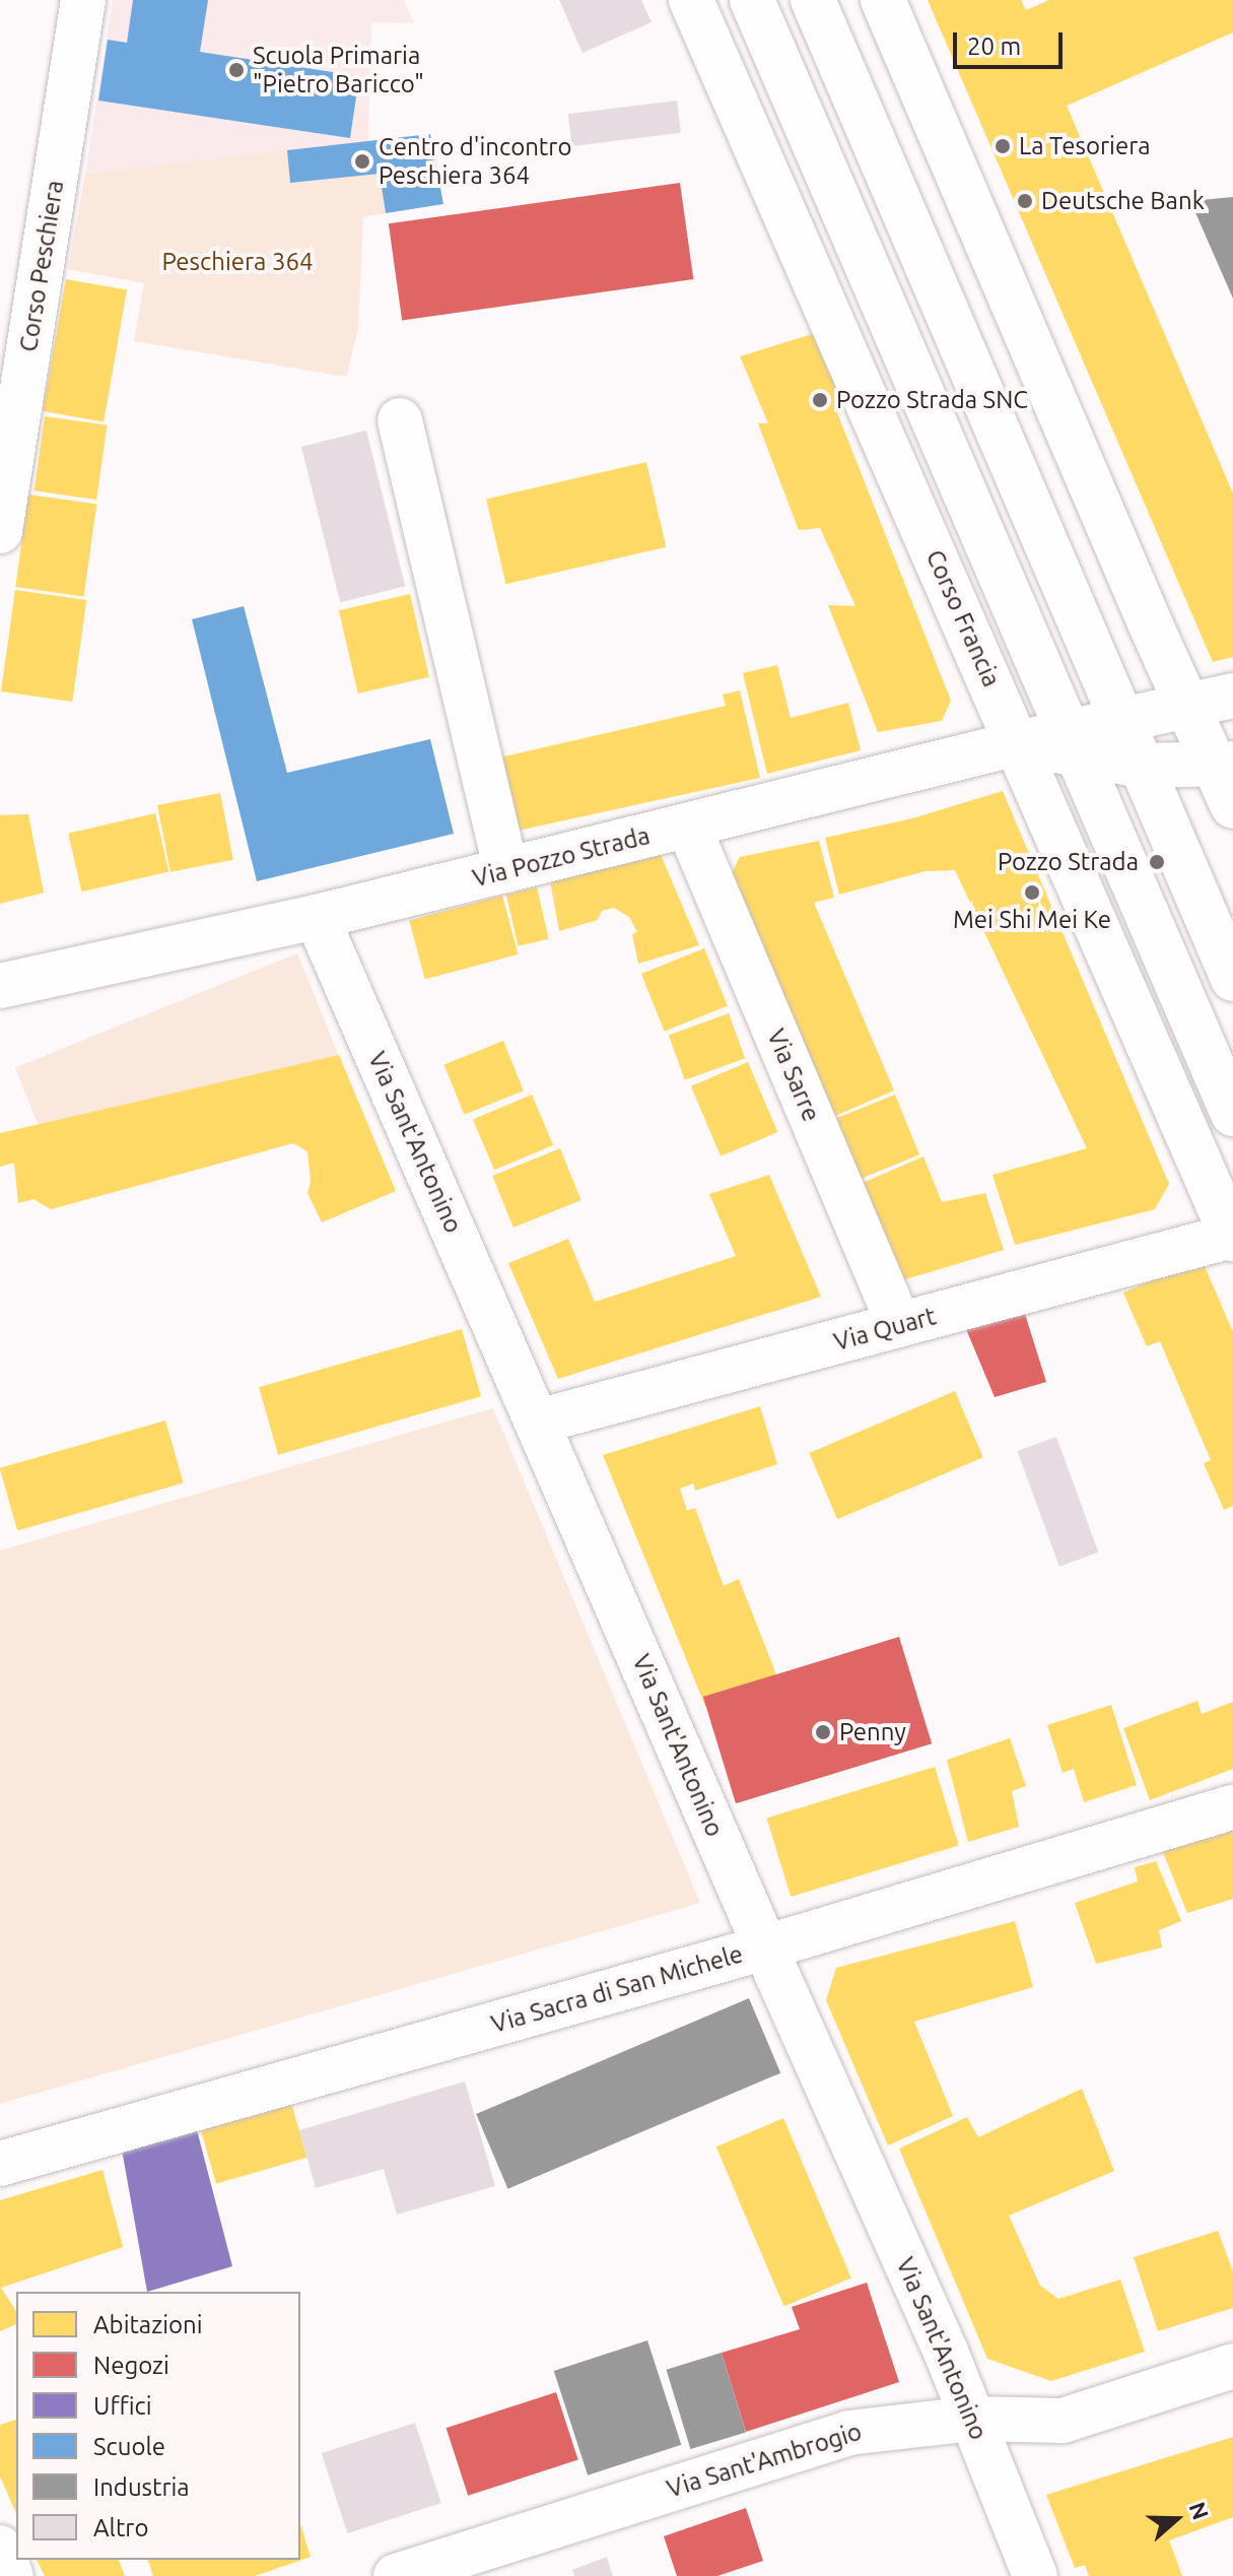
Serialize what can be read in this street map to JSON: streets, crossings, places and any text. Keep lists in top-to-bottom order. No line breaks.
{"streets":{"street":["Corso Peschiera","Corso Francia","Via Pozzo Strada","Via Sarre","Via Sant'Antonino","Via Quart","Via Sacra di San Michele","Via Sant'Ambrogio"]},"crossings":[["Corso Francia","Via Pozzo Strada"],["Corso Francia","Via Quart"],["Via Pozzo Strada","Via Sarre"],["Via Pozzo Strada","Via Sant'Antonino"],["Via Sarre","Via Quart"],["Via Sant'Antonino","Via Quart"],["Via Sant'Antonino","Via Sacra di San Michele"],["Via Sant'Antonino","Via Sant'Ambrogio"]],"parks":["Peschiera 364"],"places":["Scuola Primaria \"Pietro Baricco\"","La Tesoriera","Centro d'incontro Peschiera 364","Deutsche Bank","Pozzo Strada SNC","Pozzo Strada","Mei Shi Mei Ke","Penny"],"legend":["Abitazioni","Negozi","Uffici","Scuole","Industria","Altro"],"scale_bar":"20 m","north":"right"}
